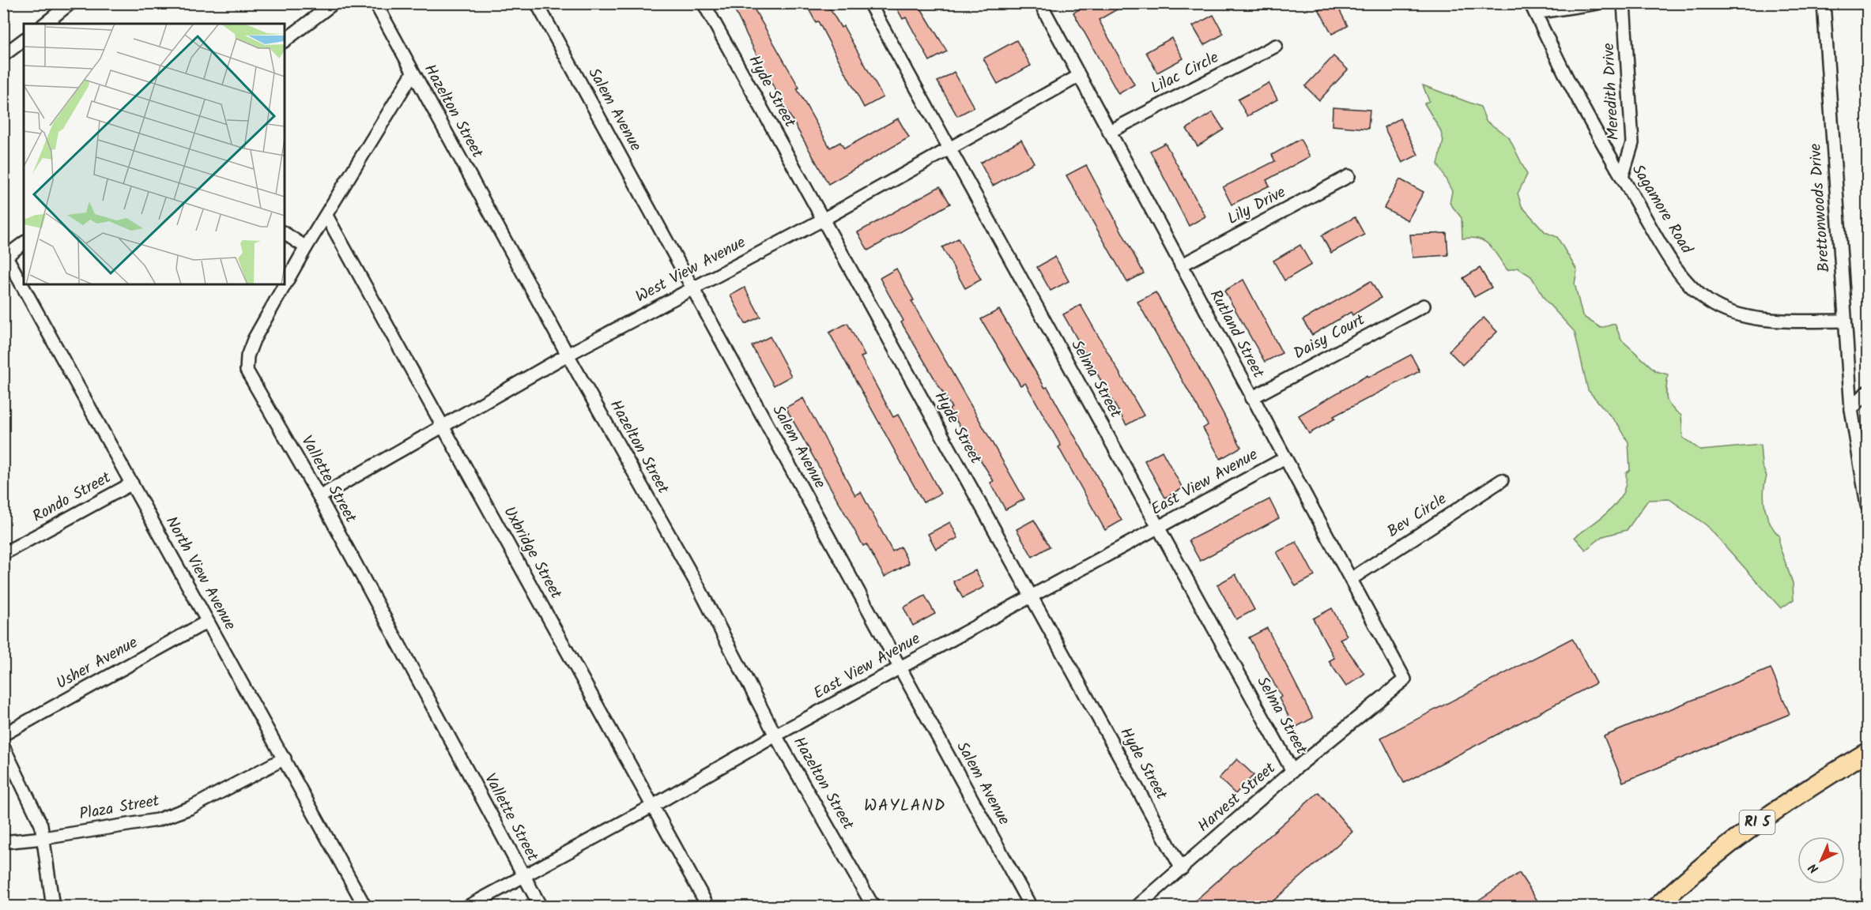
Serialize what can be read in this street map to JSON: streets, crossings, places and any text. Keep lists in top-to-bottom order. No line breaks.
{"streets":{"main road":["RI 5"],"street":["Lilac Circle","Hyde Street","Meredith Drive","Salem Avenue","Hazelton Street","Lily Drive","Brettonwoods Drive","Sagamore Road","West View Avenue","Rutland Street","Daisy Court","Selma Street","Vallette Street","East View Avenue","Rondo Street","Bev Circle","Uxbridge Street","North View Avenue","Usher Avenue","Harvest Street","Plaza Street"]},"crossings":[["Lilac Circle","Rutland Street"],["Hyde Street","West View Avenue"],["Hyde Street","East View Avenue"],["Hyde Street","Harvest Street"],["Meredith Drive","Sagamore Road"],["Salem Avenue","West View Avenue"],["Salem Avenue","East View Avenue"],["Hazelton Street","West View Avenue"],["Hazelton Street","Vallette Street"],["Hazelton Street","East View Avenue"],["Lily Drive","Rutland Street"],["Brettonwoods Drive","Sagamore Road"],["West View Avenue","Rutland Street"],["West View Avenue","Selma Street"],["West View Avenue","Vallette Street"],["West View Avenue","Uxbridge Street"],["Rutland Street","Daisy Court"],["Rutland Street","East View Avenue"],["Rutland Street","Bev Circle"],["Rutland Street","Harvest Street"],["Selma Street","East View Avenue"],["Selma Street","Harvest Street"],["Vallette Street","East View Avenue"],["Vallette Street","Uxbridge Street"],["East View Avenue","Uxbridge Street"],["Rondo Street","North View Avenue"],["North View Avenue","Usher Avenue"],["North View Avenue","Plaza Street"]],"districts":["WAYLAND"],"north":"bottom left"}
